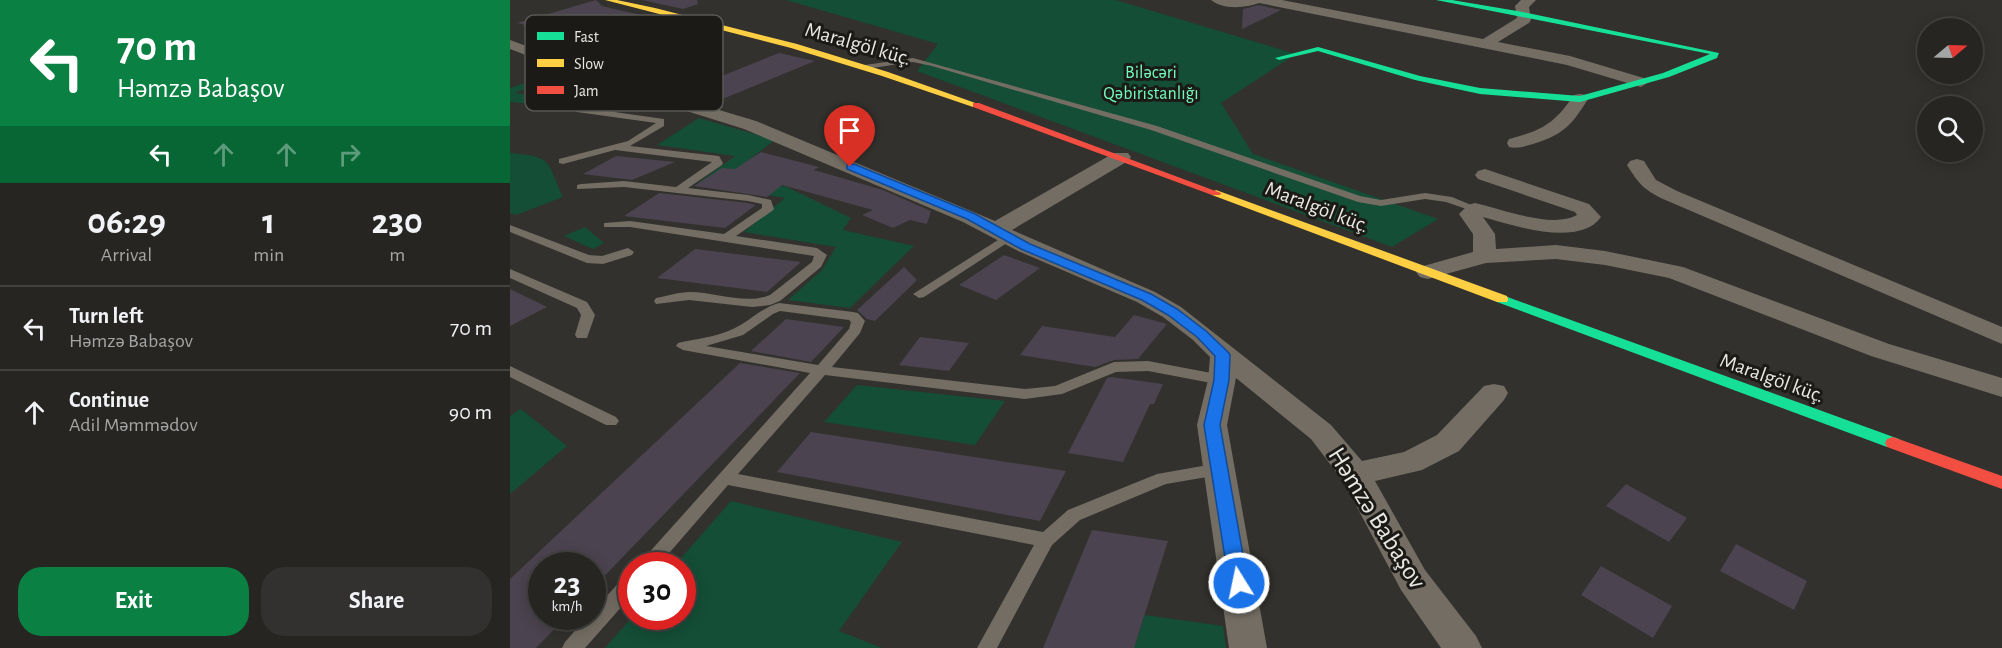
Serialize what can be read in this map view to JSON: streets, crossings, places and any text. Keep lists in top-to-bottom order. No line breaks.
{"streets":{"street":["Maralgöl küç.","Həmzə Babaşov"]},"parks":["Biləcəri Qəbiristanlığı"],"legend":["Fast","Slow","Jam"],"north":"right","page":{"turn":["70 m","Həmzə Babaşov"],"eta":["06:29","Arrival","1","min","230","m"],"list":[{"name":"Turn left","note":"Həmzə Babaşov","value":"70 m"},{"name":"Continue","note":"Adil Məmmədov","value":"90 m"}],"speed":"23 km/h","limit":"30","buttons":["Exit","Share"]}}
